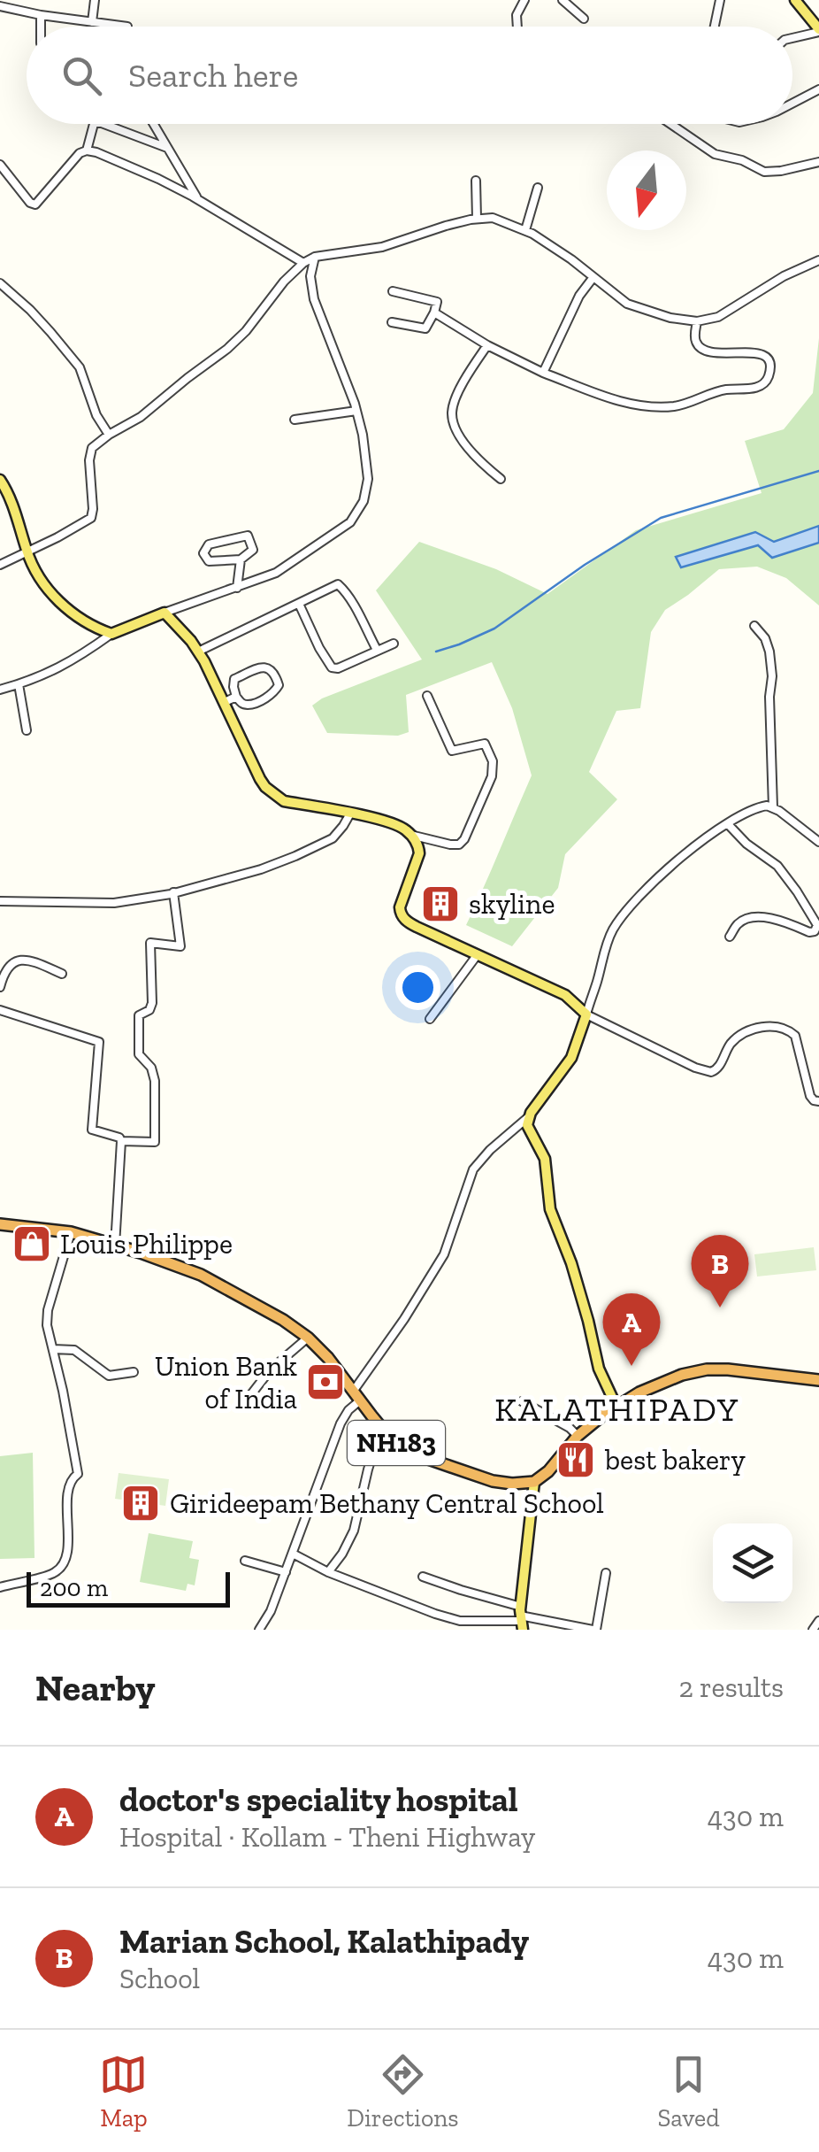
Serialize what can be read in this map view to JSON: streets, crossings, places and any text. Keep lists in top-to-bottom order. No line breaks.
{"streets":{"highway":["NH183"]},"districts":["KALATHIPADY"],"places":{"building":["skyline","Girideepam Bethany Central School"],"shop":["Louis Philippe"],"bank":["Union Bank of India"],"restaurant":["best bakery"]},"scale_bar":"200 m","north":"bottom","page":{"search":"Search here","pins":["B","A"],"scale":"200 m","heading":["Nearby","2 results"],"list":[{"mark":"A","name":"doctor's speciality hospital","note":"Hospital · Kollam - Theni Highway","value":"430 m"},{"mark":"B","name":"Marian School, Kalathipady","note":"School","value":"430 m"}],"nav":["Map","Directions","Saved"]}}
